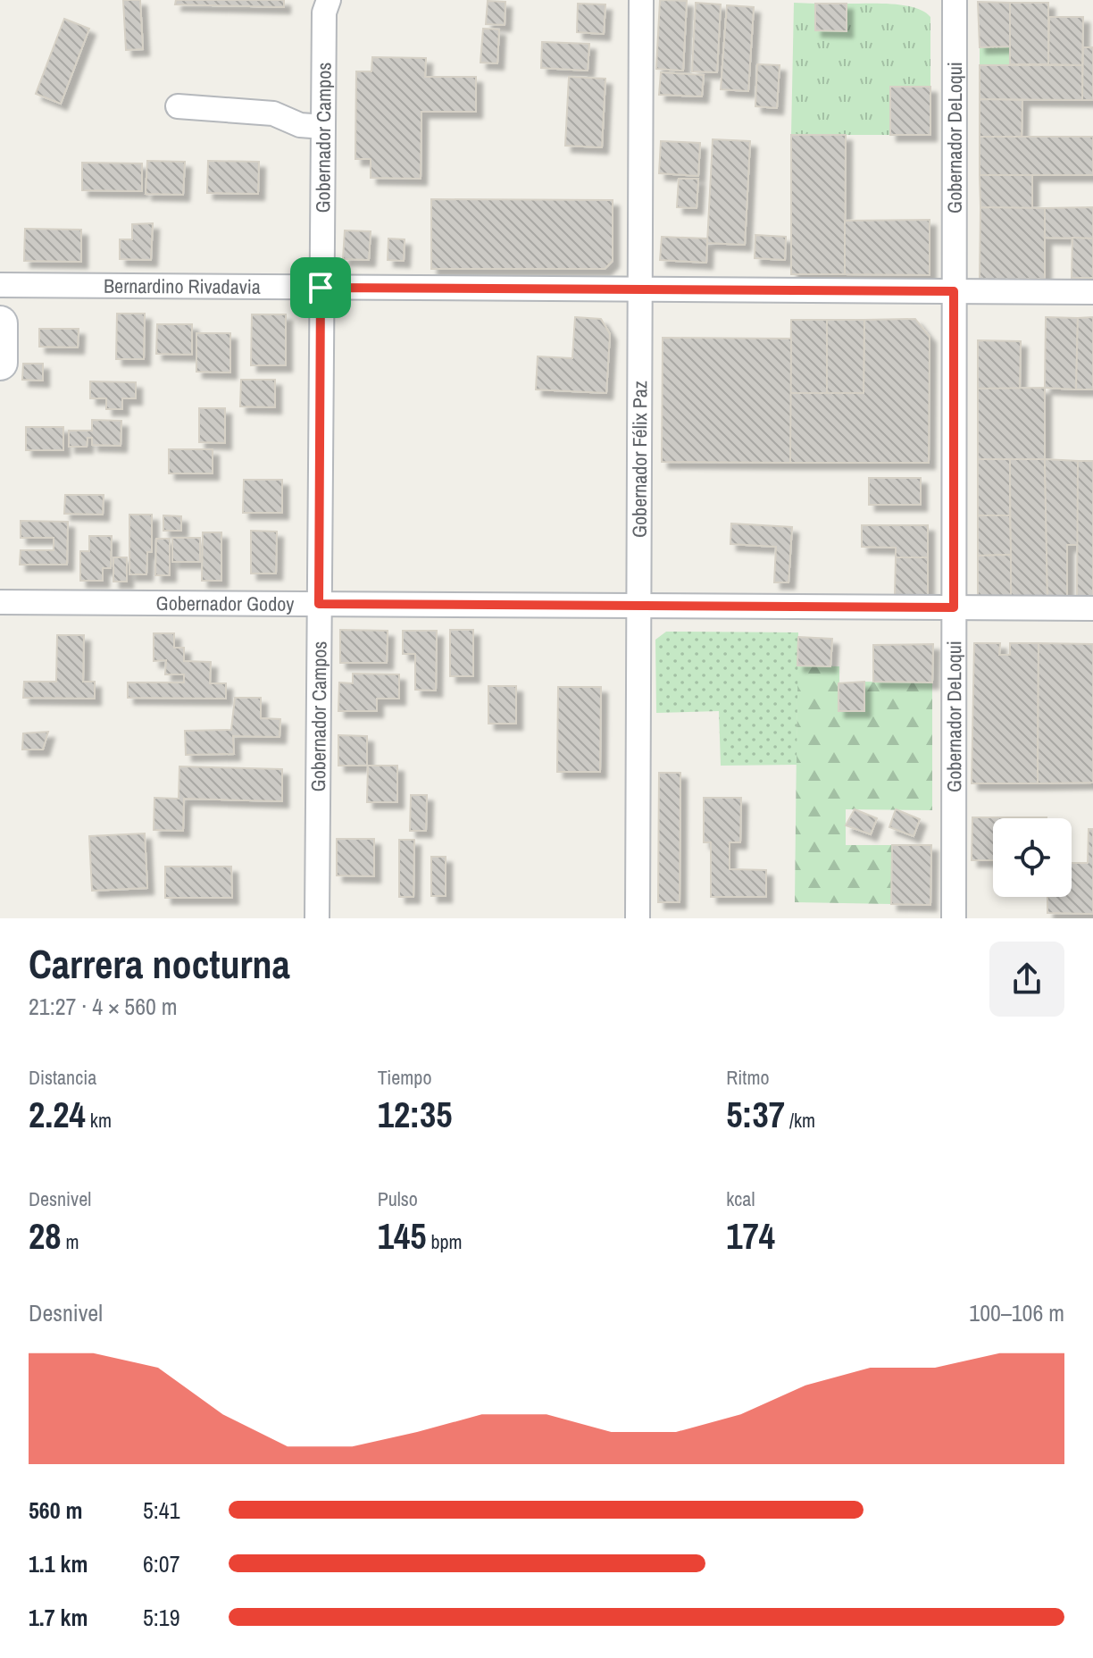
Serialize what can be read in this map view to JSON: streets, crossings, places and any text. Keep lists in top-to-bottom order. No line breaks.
{"streets":{"street":["Gobernador Campos","Gobernador DeLoqui","Bernardino Rivadavia","Gobernador Félix Paz","Gobernador Godoy"]},"crossings":[["Gobernador Campos","Bernardino Rivadavia"],["Gobernador Campos","Gobernador Godoy"],["Gobernador DeLoqui","Bernardino Rivadavia"],["Gobernador DeLoqui","Gobernador Godoy"],["Bernardino Rivadavia","Gobernador Félix Paz"],["Gobernador Félix Paz","Gobernador Godoy"]],"page":{"heading":["Carrera nocturna","21:27 · 4 × 560 m"],"stats":[["Distancia","2.24 km"],["Tiempo","12:35"],["Ritmo","5:37 /km"],["Desnivel","28 m"],["Pulso","145 bpm"],["kcal","174"]],"chart":["Desnivel","100–106 m"],"list":[{"name":"560 m","note":"5:41"},{"name":"1.1 km","note":"6:07"},{"name":"1.7 km","note":"5:19"}]}}
